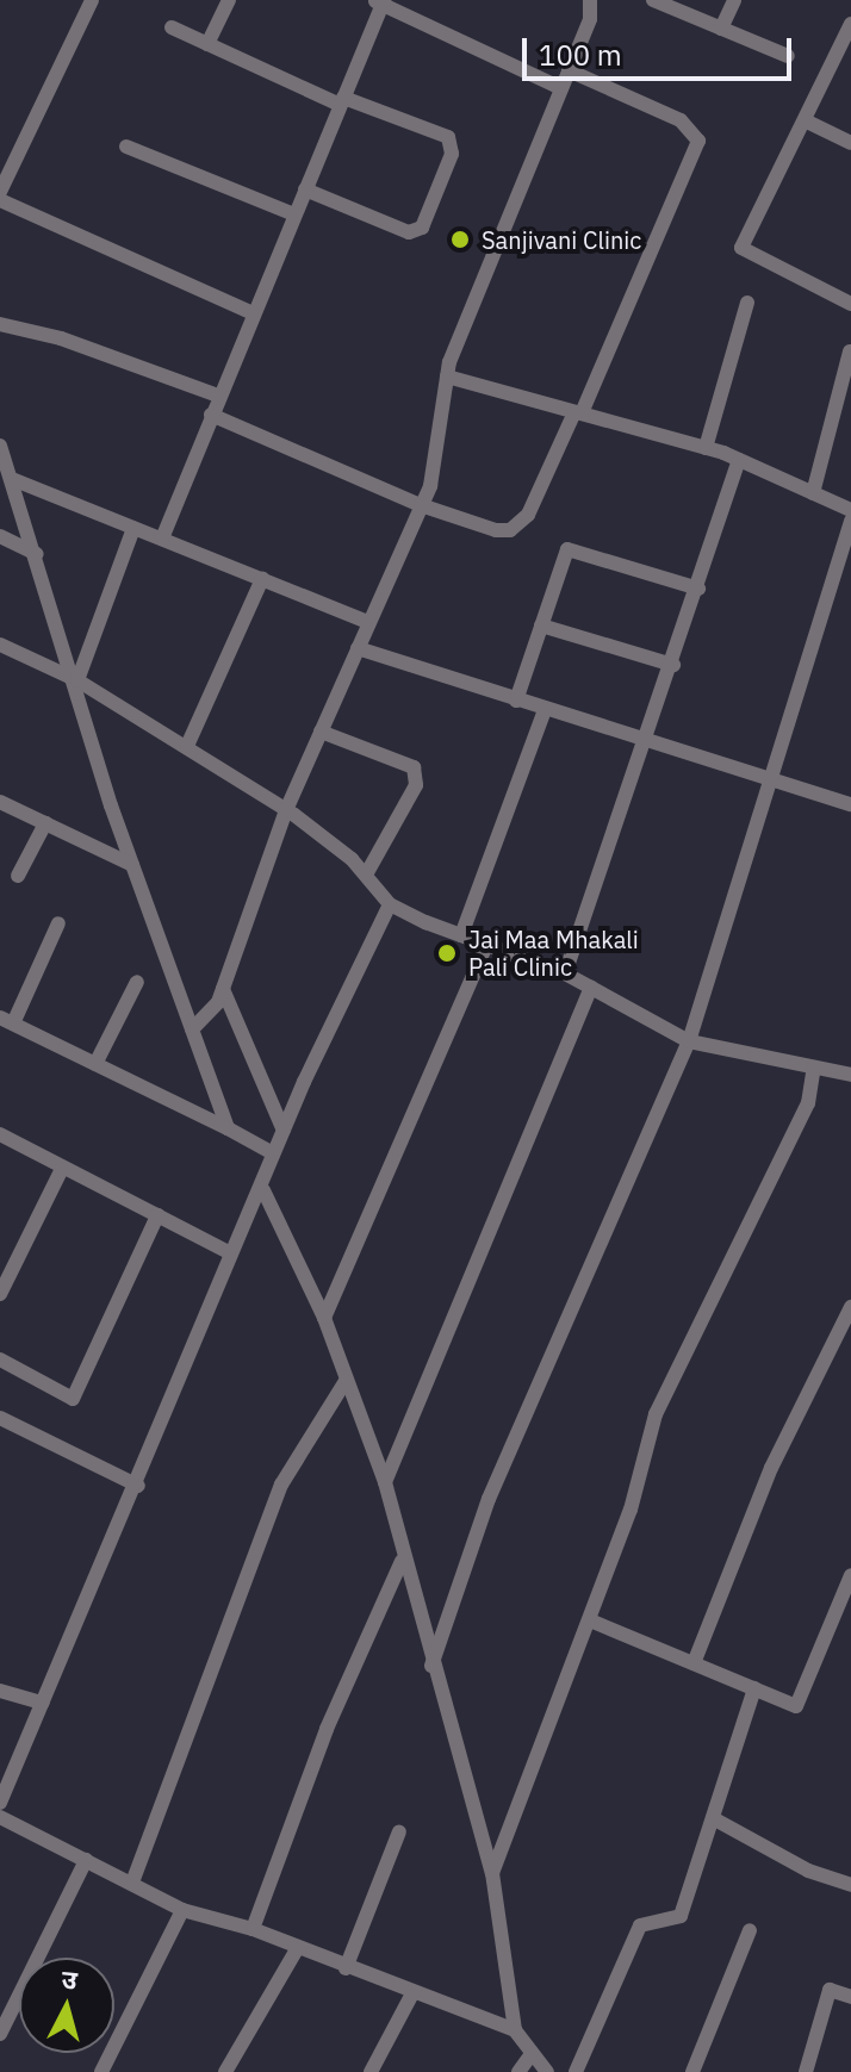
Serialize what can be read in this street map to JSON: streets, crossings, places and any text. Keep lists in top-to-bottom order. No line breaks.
{"places":["Sanjivani Clinic","Jai Maa Mhakali Pali Clinic"],"scale_bar":"100 m","north":"top"}
